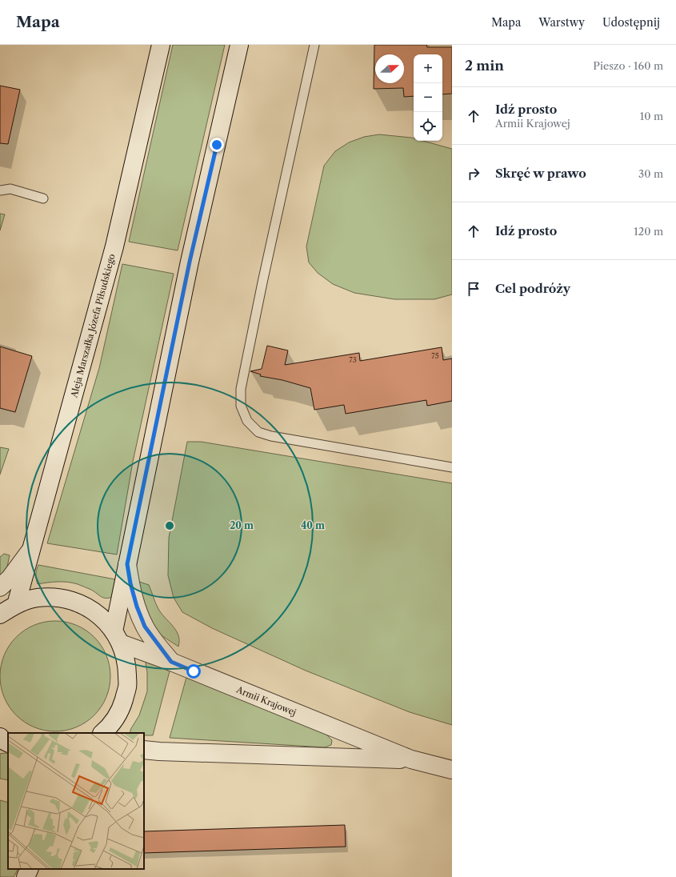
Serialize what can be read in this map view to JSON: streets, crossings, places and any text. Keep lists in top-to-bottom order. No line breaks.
{"streets":{"main road":["Aleja Marszałka Józefa Piłsudskiego","Armii Krajowej"]},"house_numbers":["75","73"],"north":"right","page":{"header":"Mapa","nav":["Mapa","Warstwy","Udostępnij"],"heading":["2 min","Pieszo · 160 m"],"map_buttons":["+","−"],"list":[["Idź prosto","Armii Krajowej","10 m"],["Skręć w prawo","30 m"],["Idź prosto","120 m"],"Cel podróży"]},"rings":["20 m","40 m"]}
